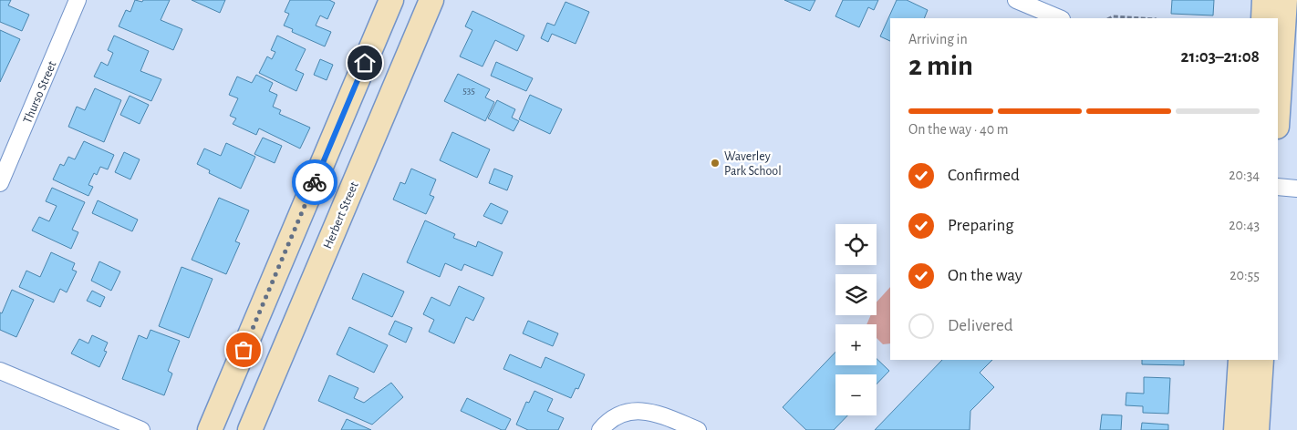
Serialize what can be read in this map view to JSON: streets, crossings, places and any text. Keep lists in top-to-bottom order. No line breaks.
{"streets":{"street":["Thurso Street","Herbert Street"]},"places":["Waverley Park School"],"house_numbers":["535"],"page":{"heading":["2 min","Arriving in","21:03–21:08"],"bar":"On the way · 40 m","list":[["Confirmed","20:34"],["Preparing","20:43"],["On the way","20:55"],"Delivered"],"map_buttons":["+","−"]}}
